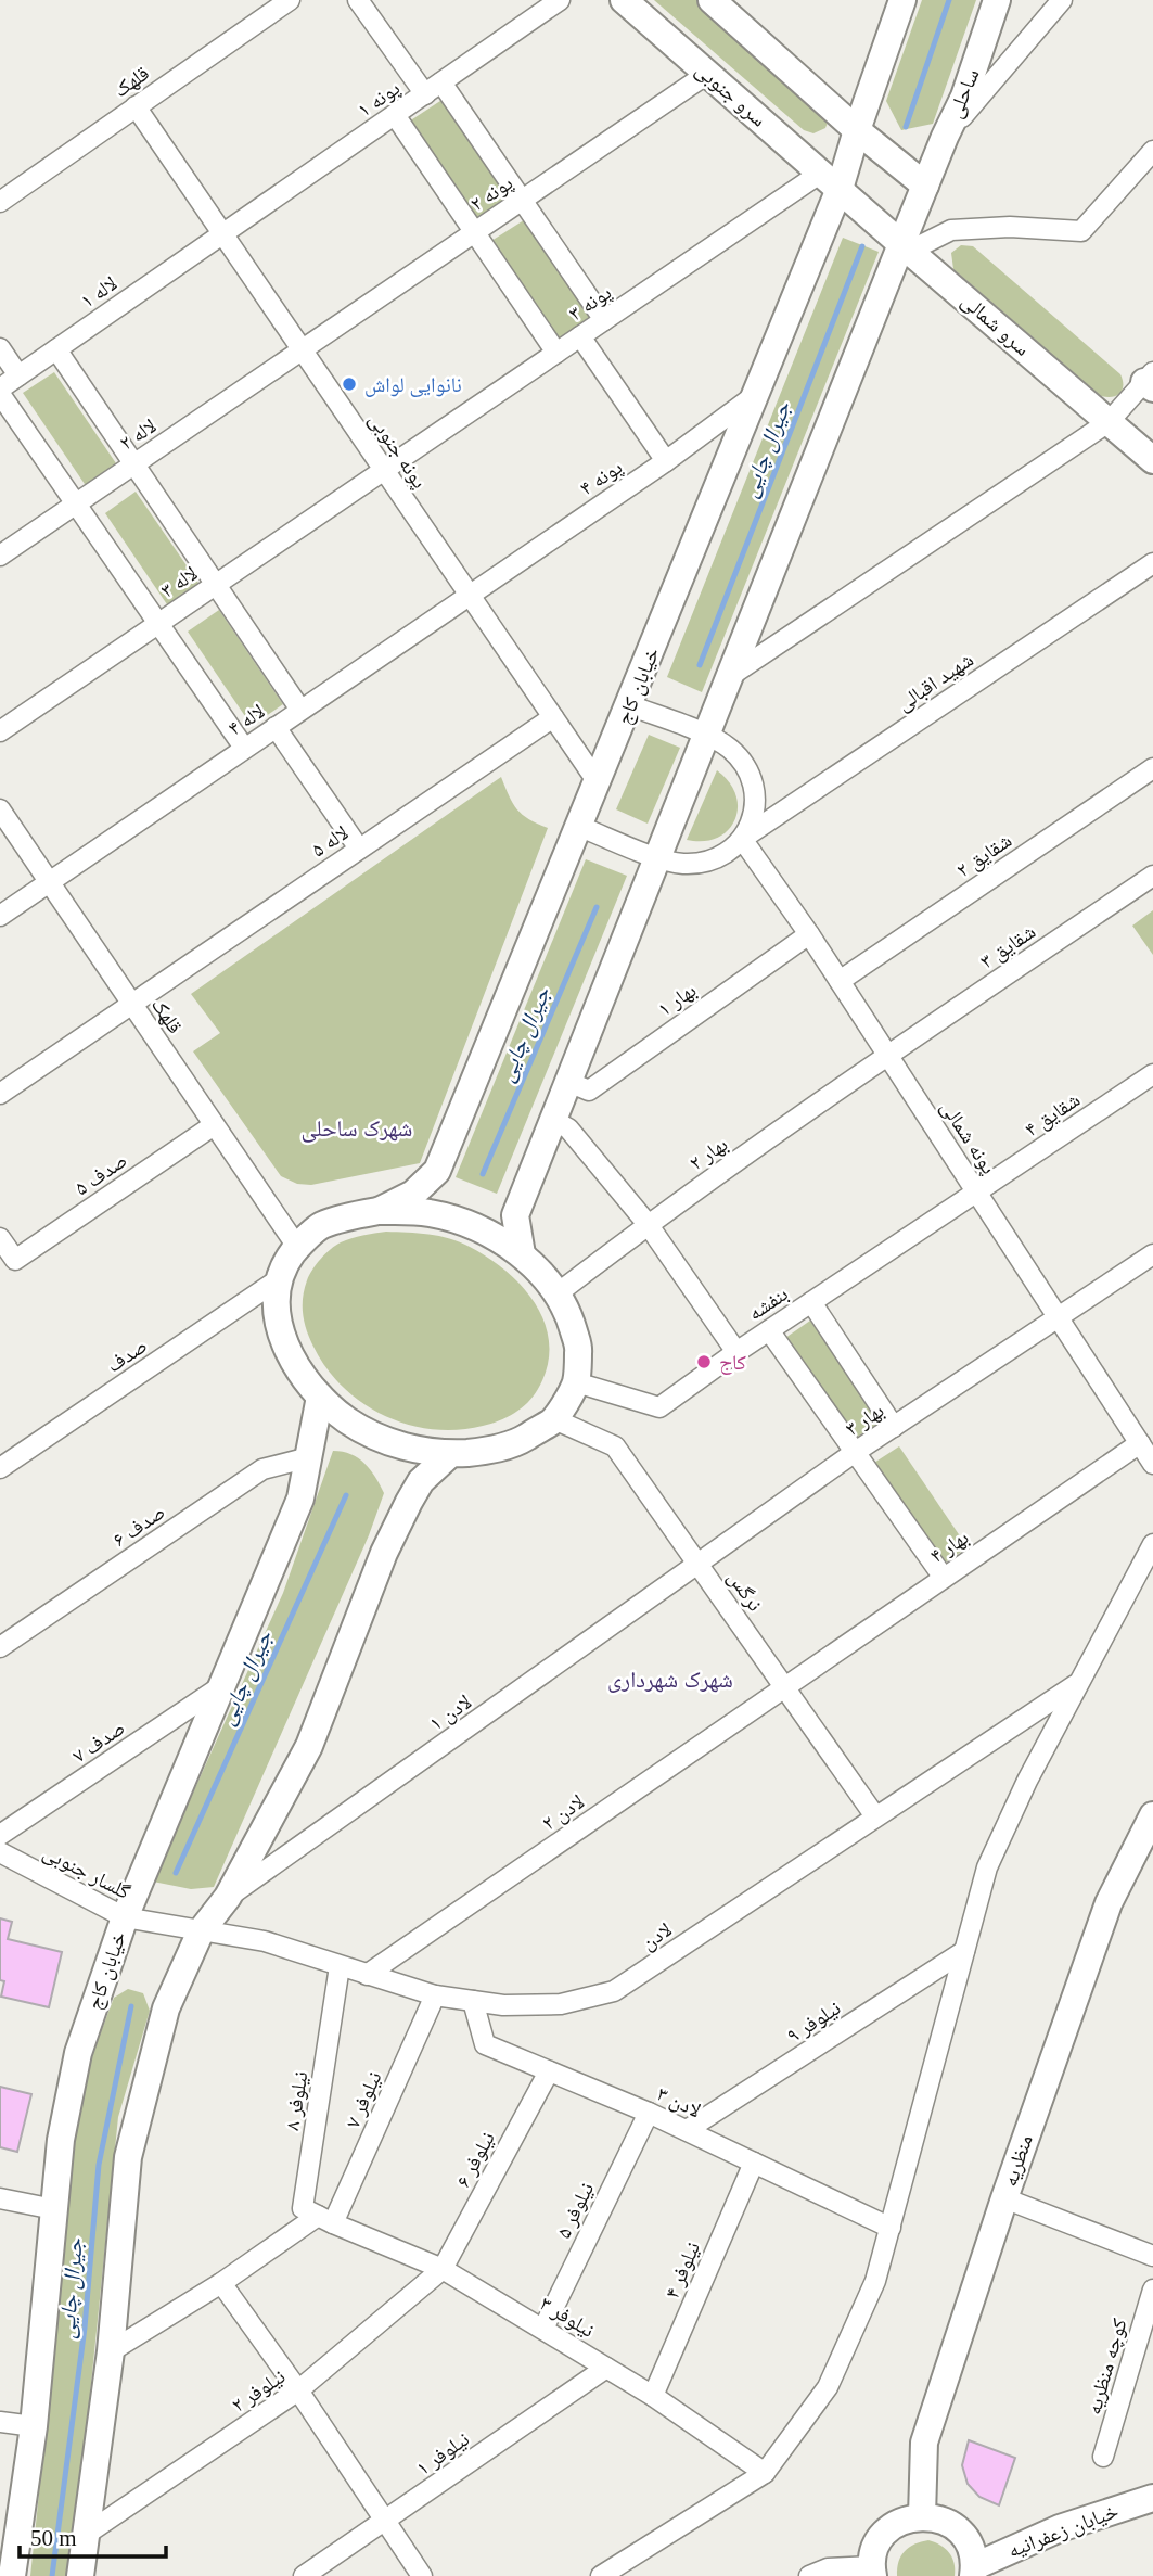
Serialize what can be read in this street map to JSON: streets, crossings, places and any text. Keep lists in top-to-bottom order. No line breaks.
{"streets":{"main road":["ساحلی","سرو جنوبی","سرو شمالی","خیابان کاج","منظریه","خیابان زعفرانیه"],"street":["قلهک","پونه ۱","پونه ۲","لاله ۱","پونه ۳","لاله ۲","پونه جنوبی","پونه ۴","لاله ۳","شهید اقبالی","لاله ۴","لاله ۵","شقایق ۲","شقایق ۳","بهار ۱","شقایق ۴","پونه شمالی","بهار ۲","صدف ۵","بنفشه","صدف","بهار ۳","صدف ۶","بهار ۴","نرگس","لادن ۱","صدف ۷","لادن ۲","گلسار جنوبی","لادن","نیلوفر ۹","نیلوفر ۷","نیلوفر ۸","لادن ۳","نیلوفر ۶","نیلوفر ۵","نیلوفر ۴","نیلوفر ۳","کوچه منظریه","نیلوفر ۲","نیلوفر ۱"]},"crossings":[["قلهک","پونه جنوبی"],["قلهک","لاله ۴"],["قلهک","لاله ۵"],["قلهک","صدف ۵"],["سرو جنوبی","پونه ۲"],["سرو جنوبی","پونه ۳"],["سرو جنوبی","سرو شمالی"],["سرو جنوبی","خیابان کاج"],["پونه ۱","لاله ۱"],["پونه ۱","پونه جنوبی"],["پونه ۲","لاله ۲"],["پونه ۲","پونه جنوبی"],["لاله ۱","پونه جنوبی"],["پونه ۳","سرو شمالی"],["پونه ۳","پونه جنوبی"],["پونه ۳","لاله ۳"],["پونه ۳","خیابان کاج"],["سرو شمالی","خیابان کاج"],["لاله ۲","پونه جنوبی"],["پونه جنوبی","پونه ۴"],["پونه جنوبی","لاله ۳"],["پونه جنوبی","خیابان کاج"],["پونه جنوبی","لاله ۴"],["پونه جنوبی","لاله ۵"],["پونه ۴","خیابان کاج"],["پونه ۴","لاله ۴"],["شهید اقبالی","خیابان کاج"],["شهید اقبالی","پونه شمالی"],["خیابان کاج","صدف ۶"],["خیابان کاج","صدف ۷"],["خیابان کاج","گلسار جنوبی"],["شقایق ۲","پونه شمالی"],["شقایق ۳","پونه شمالی"],["شقایق ۳","بهار ۲"],["بهار ۱","پونه شمالی"],["شقایق ۴","پونه شمالی"],["شقایق ۴","بنفشه"],["پونه شمالی","بهار ۲"],["پونه شمالی","بنفشه"],["پونه شمالی","بهار ۳"],["پونه شمالی","بهار ۴"],["بهار ۳","نرگس"],["بهار ۳","لادن ۱"],["بهار ۴","نرگس"],["بهار ۴","لادن ۲"],["نرگس","لادن ۱"],["نرگس","لادن ۲"],["نرگس","لادن"],["لادن ۲","لادن"],["گلسار جنوبی","لادن"],["لادن","نیلوفر ۷"],["لادن","نیلوفر ۸"],["لادن","لادن ۳"],["نیلوفر ۹","لادن ۳"],["نیلوفر ۷","نیلوفر ۸"],["نیلوفر ۷","نیلوفر ۳"],["نیلوفر ۸","نیلوفر ۳"],["لادن ۳","نیلوفر ۶"],["لادن ۳","نیلوفر ۵"],["لادن ۳","نیلوفر ۴"],["نیلوفر ۶","نیلوفر ۳"],["نیلوفر ۶","نیلوفر ۲"],["نیلوفر ۵","نیلوفر ۳"],["نیلوفر ۴","نیلوفر ۳"],["نیلوفر ۳","نیلوفر ۲"],["نیلوفر ۳","نیلوفر ۱"]],"districts":["شهرک ساحلی","شهرک شهرداری"],"water":["جیرال چایی"],"places":["نانوایی لواش","کاج"],"scale_bar":"50 m"}
